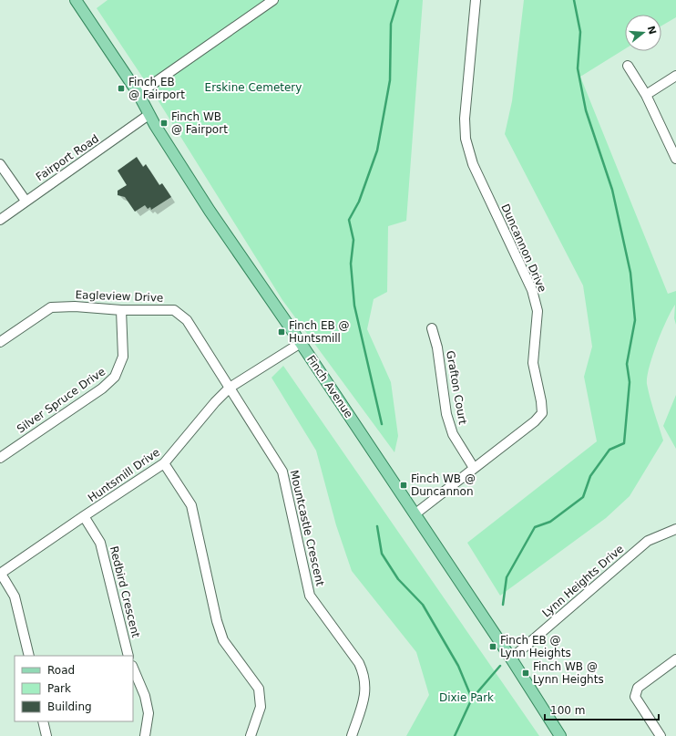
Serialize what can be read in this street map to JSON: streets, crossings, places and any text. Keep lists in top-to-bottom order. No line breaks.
{"streets":{"main road":["Finch Avenue"],"street":["Fairport Road","Duncannon Drive","Eagleview Drive","Grafton Court","Silver Spruce Drive","Huntsmill Drive","Mountcastle Crescent","Lynn Heights Drive","Redbird Crescent"]},"crossings":[["Fairport Road","Finch Avenue"],["Duncannon Drive","Finch Avenue"],["Duncannon Drive","Grafton Court"],["Eagleview Drive","Silver Spruce Drive"],["Eagleview Drive","Huntsmill Drive"],["Eagleview Drive","Mountcastle Crescent"],["Finch Avenue","Huntsmill Drive"],["Finch Avenue","Lynn Heights Drive"],["Huntsmill Drive","Mountcastle Crescent"],["Huntsmill Drive","Redbird Crescent"]],"parks":["Erskine Cemetery","Dixie Park"],"places":{"transit":["Finch EB @ Fairport","Finch WB @ Fairport","Finch EB @ Huntsmill","Finch WB @ Duncannon","Finch EB @ Lynn Heights","Finch WB @ Lynn Heights"]},"legend":["Road","Park","Building"],"scale_bar":"100 m","north":"right"}
